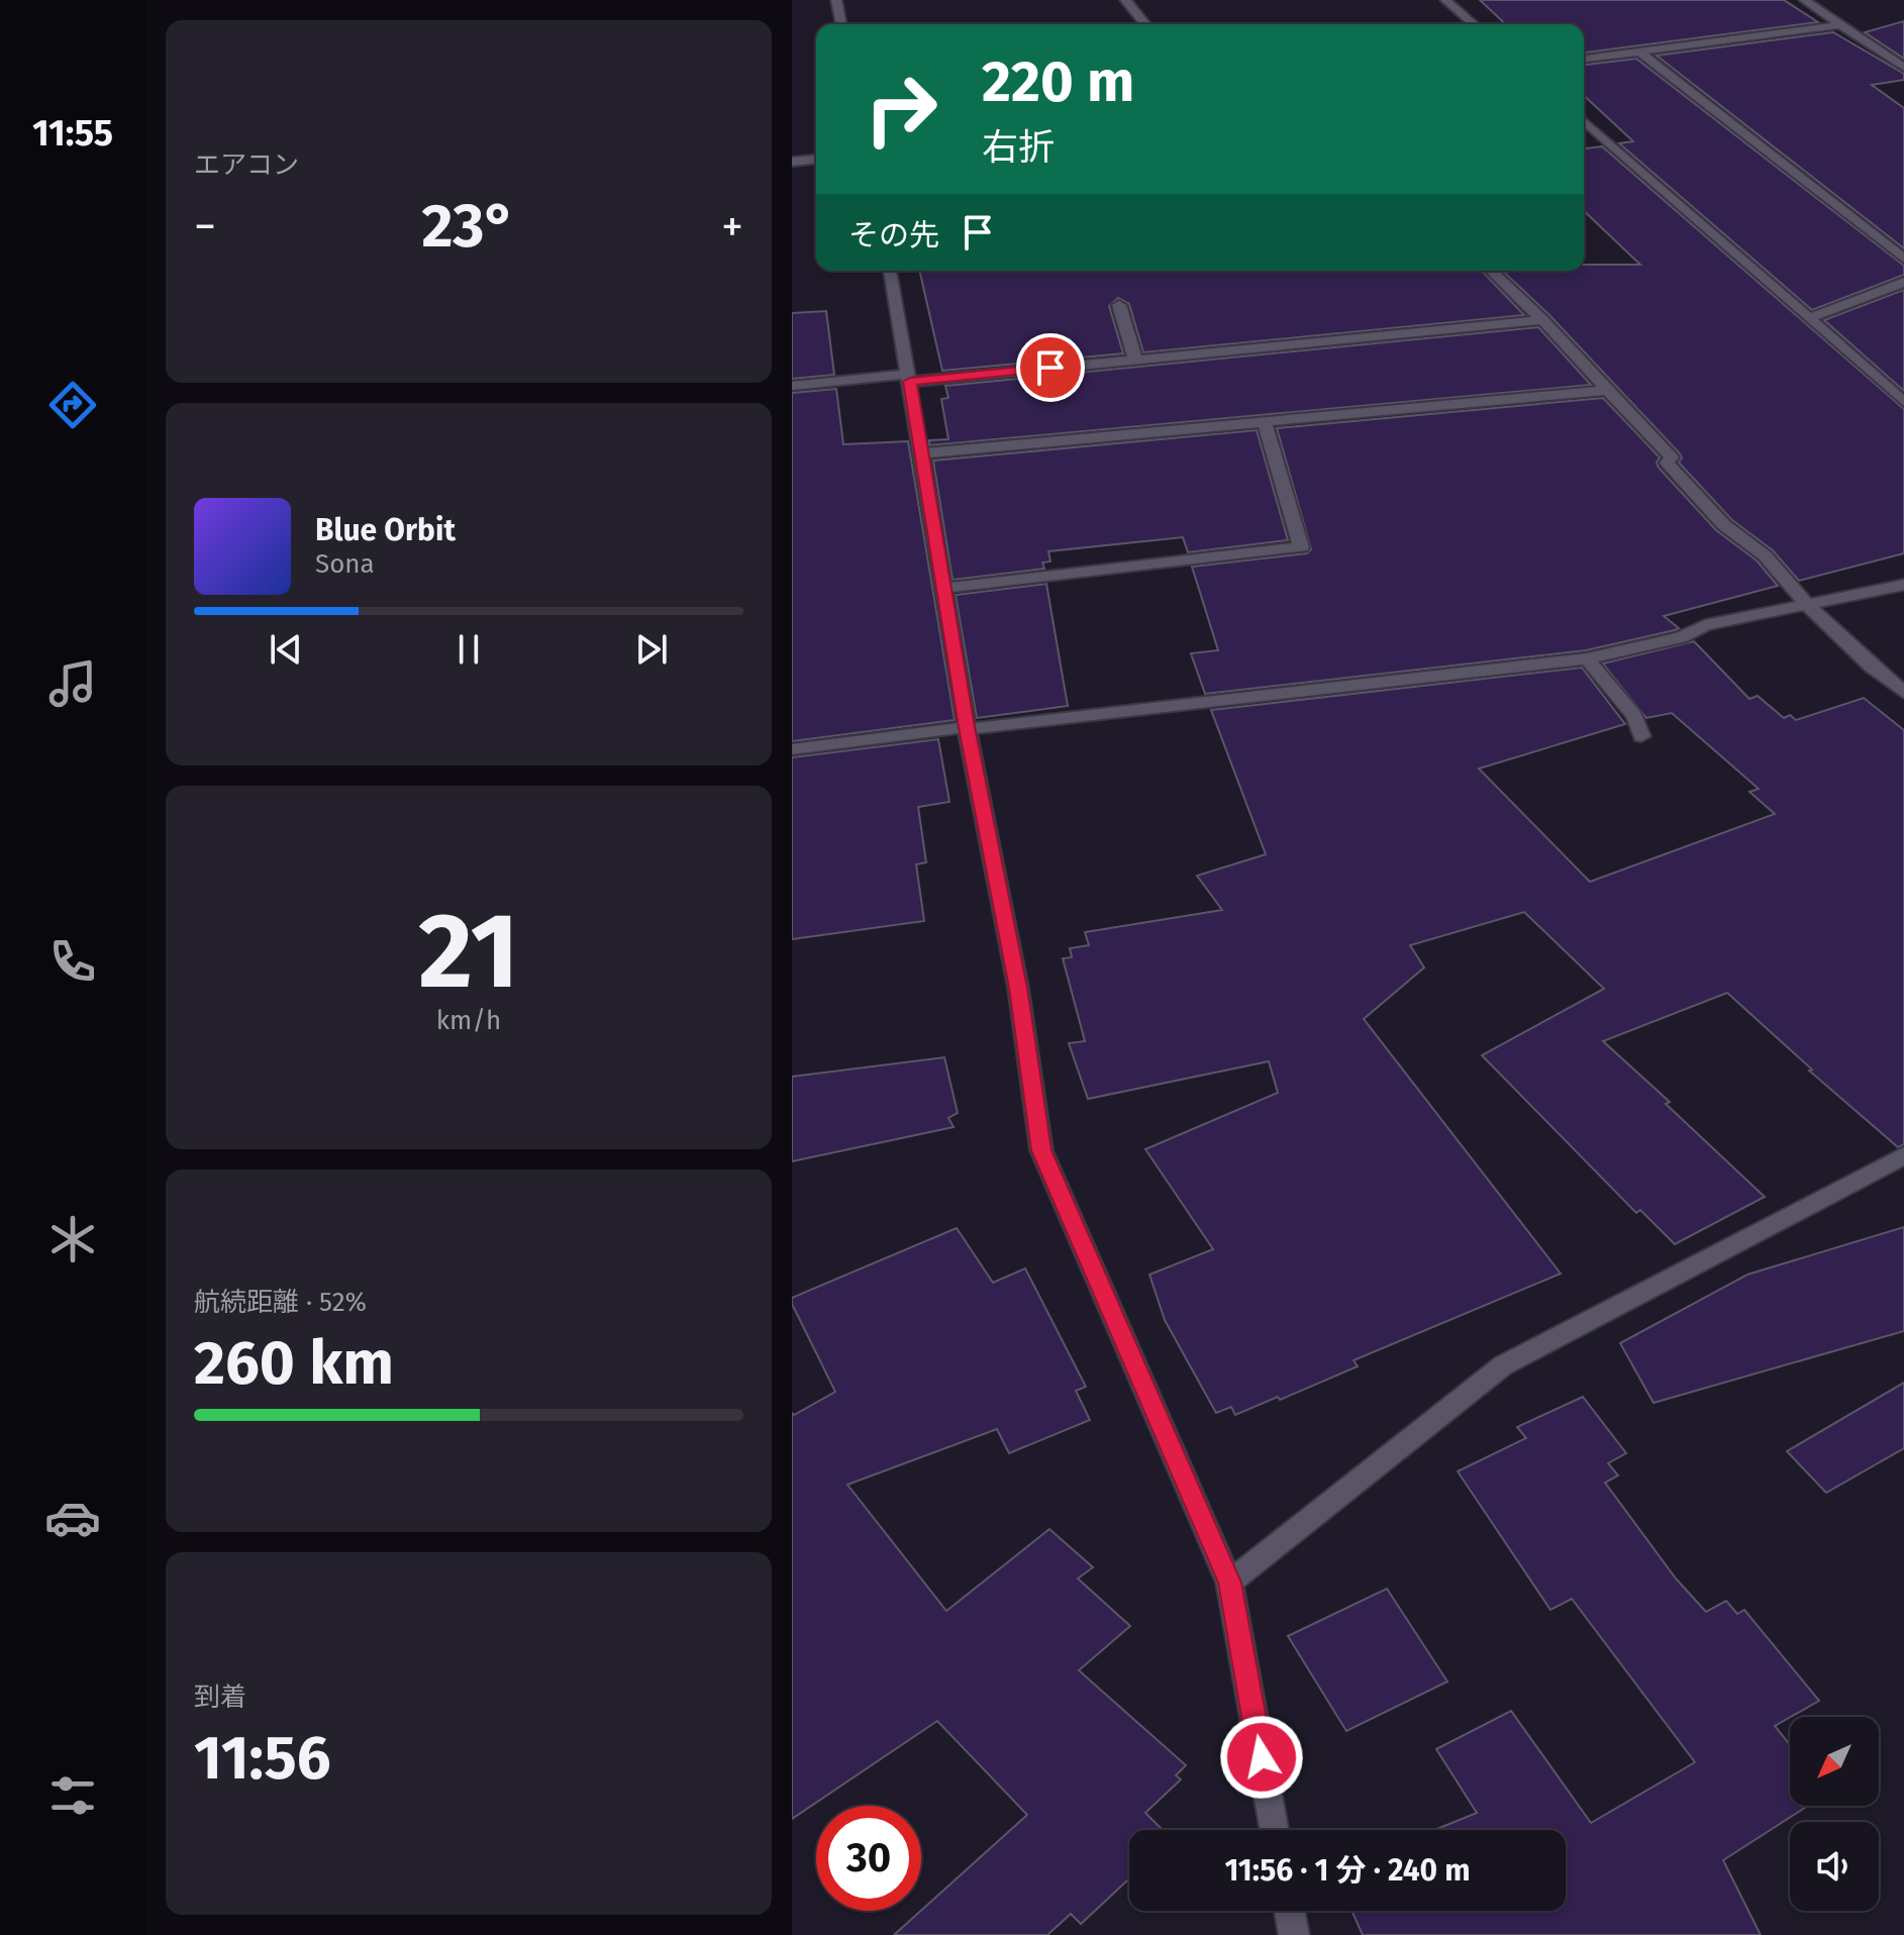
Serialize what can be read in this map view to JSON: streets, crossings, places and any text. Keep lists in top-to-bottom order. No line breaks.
{"north":"bottom left","page":{"tabs":"11:55","tile":["エアコン",["21","km/h"],["航続距離 · 52%","260 km"],["到着","11:56"]],"turn":["220 m","右折"],"heat":["−","23°","+"],"then":"その先","song":["Blue Orbit","Sona"],"limit":"30","trip":"11:56 · 1 分 · 240 m"}}
